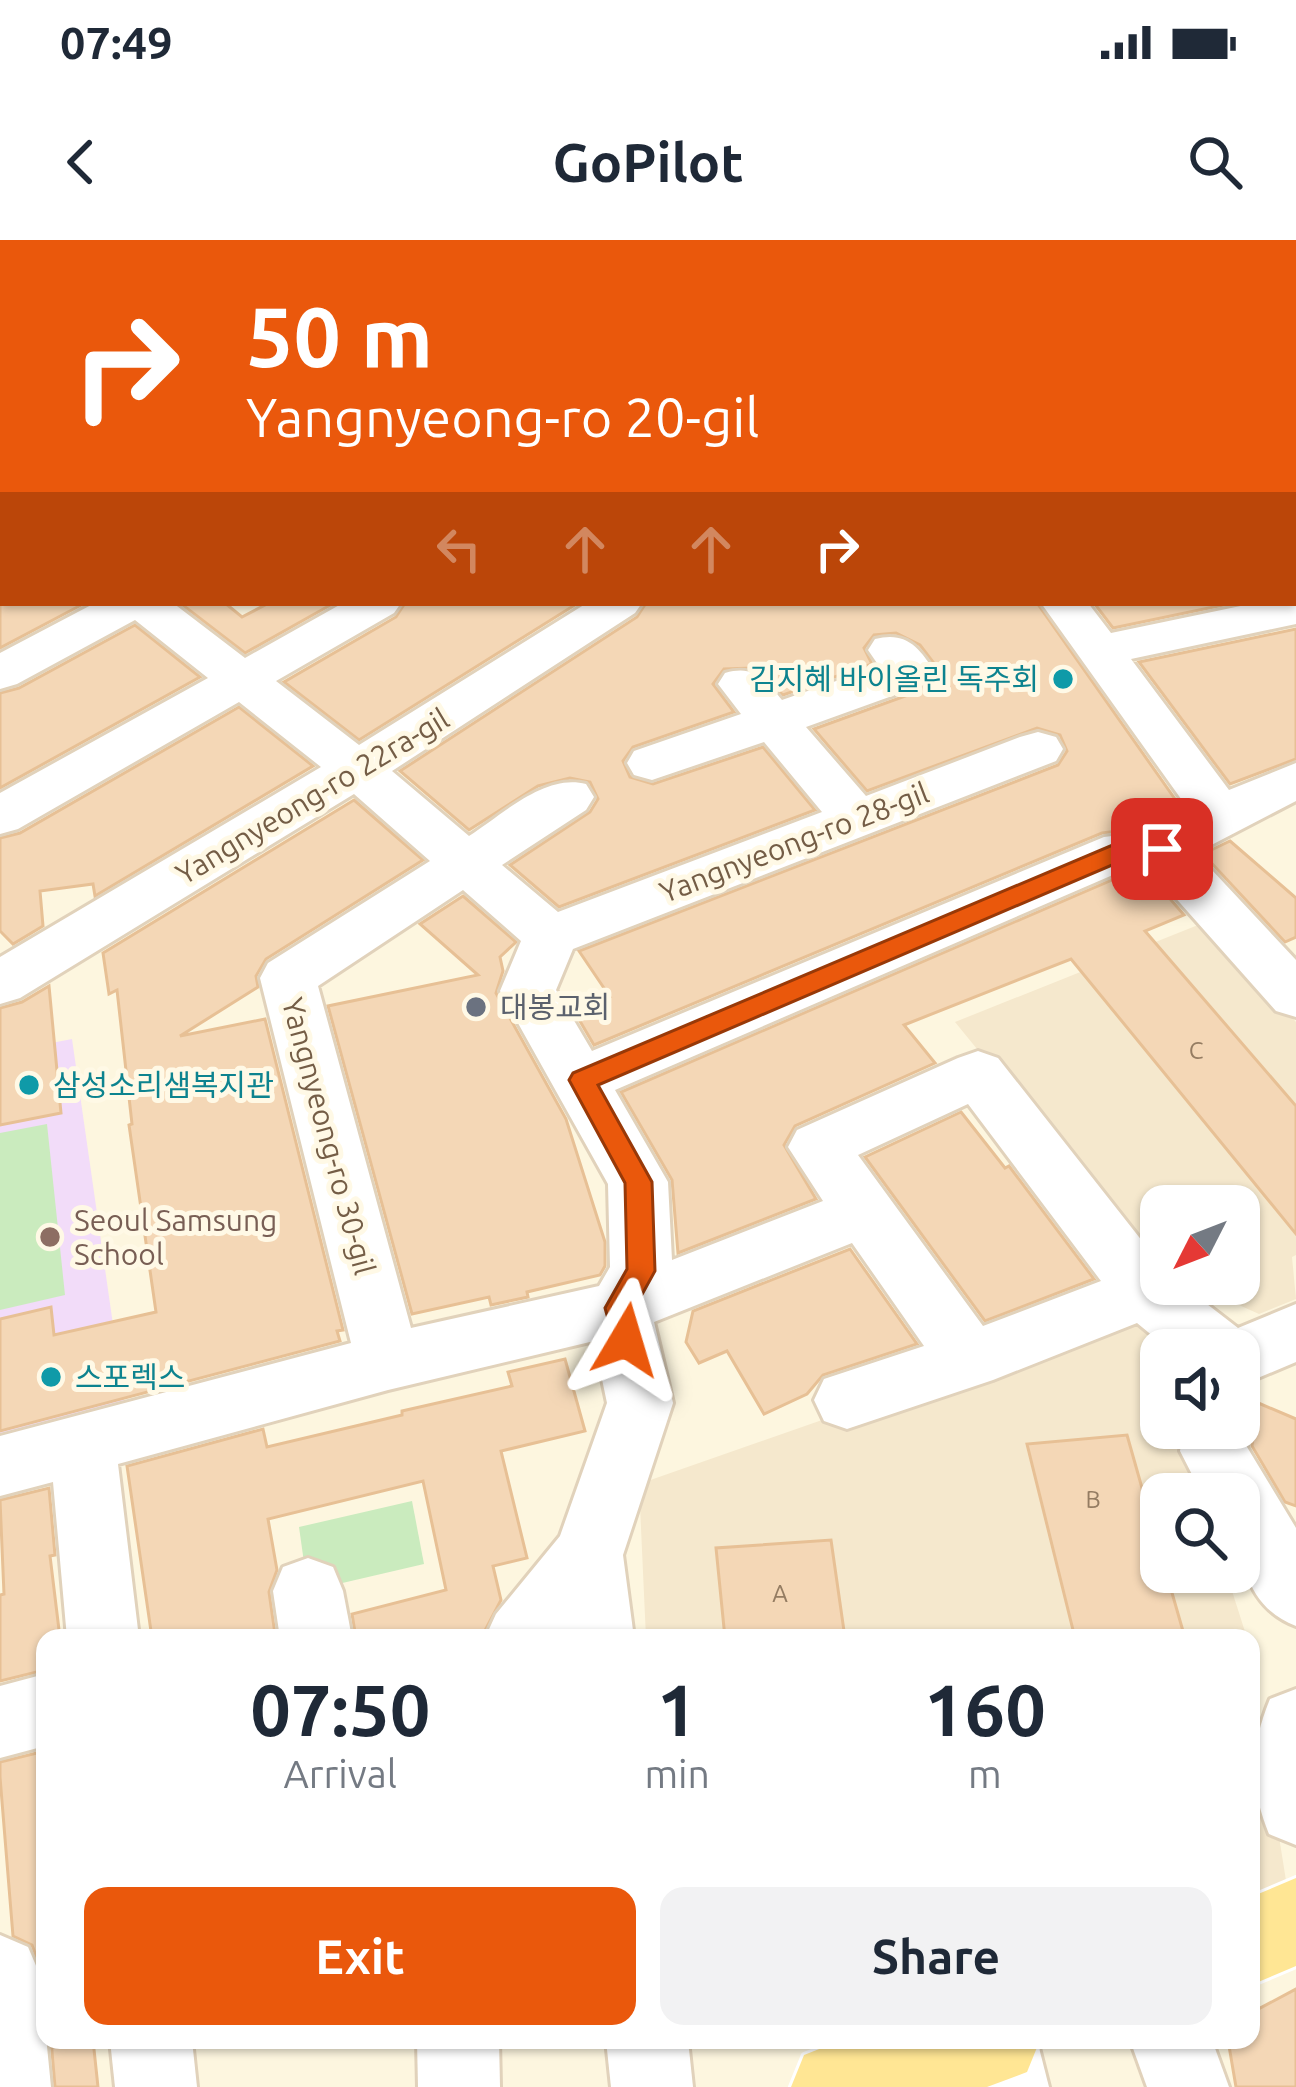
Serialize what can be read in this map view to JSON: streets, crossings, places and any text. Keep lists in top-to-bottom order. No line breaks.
{"streets":{"street":["Yangnyeong-ro 22ra-gil","Yangnyeong-ro 28-gil","Yangnyeong-ro 30-gil"]},"places":["김지혜 바이올린 독주회","대봉교회","삼성소리샘복지관","Seoul Samsung School","스포렉스"],"house_numbers":["C","B","A"],"north":"bottom left","page":{"status":"07:49","header":"GoPilot","turn":["50 m","Yangnyeong-ro 20-gil"],"eta":["07:50","Arrival","1","min","160","m"],"buttons":["Exit","Share"]}}
